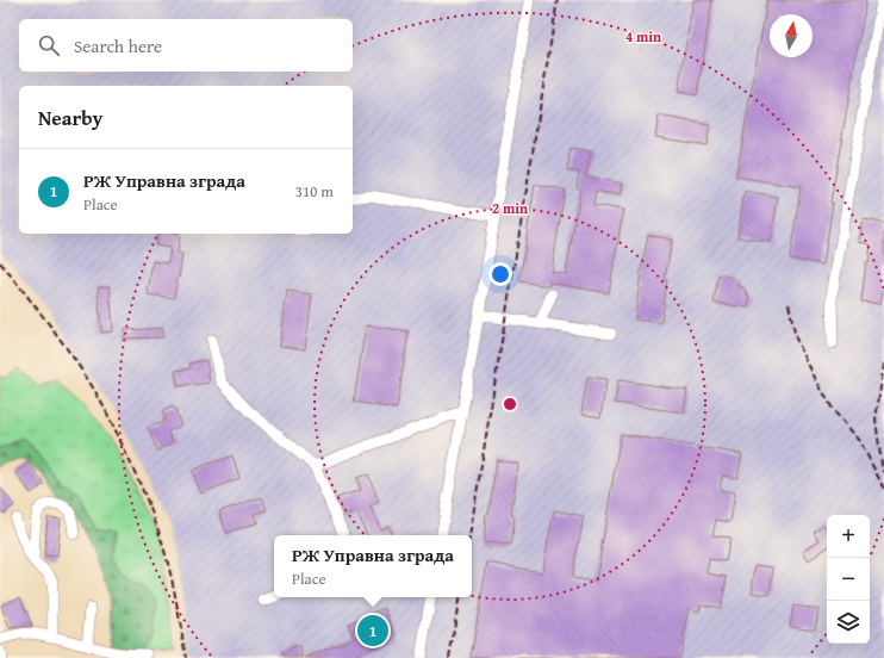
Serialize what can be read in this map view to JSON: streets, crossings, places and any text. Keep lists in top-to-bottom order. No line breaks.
{"north":"top","page":{"search":"Search here","heading":"Nearby","list":[{"mark":"1","name":"РЖ Управна зграда","note":"Place","value":"310 m"}],"map_buttons":["+","−"],"popup":["РЖ Управна зграда","Place"],"pins":"1"},"rings":["4 min","2 min"]}
